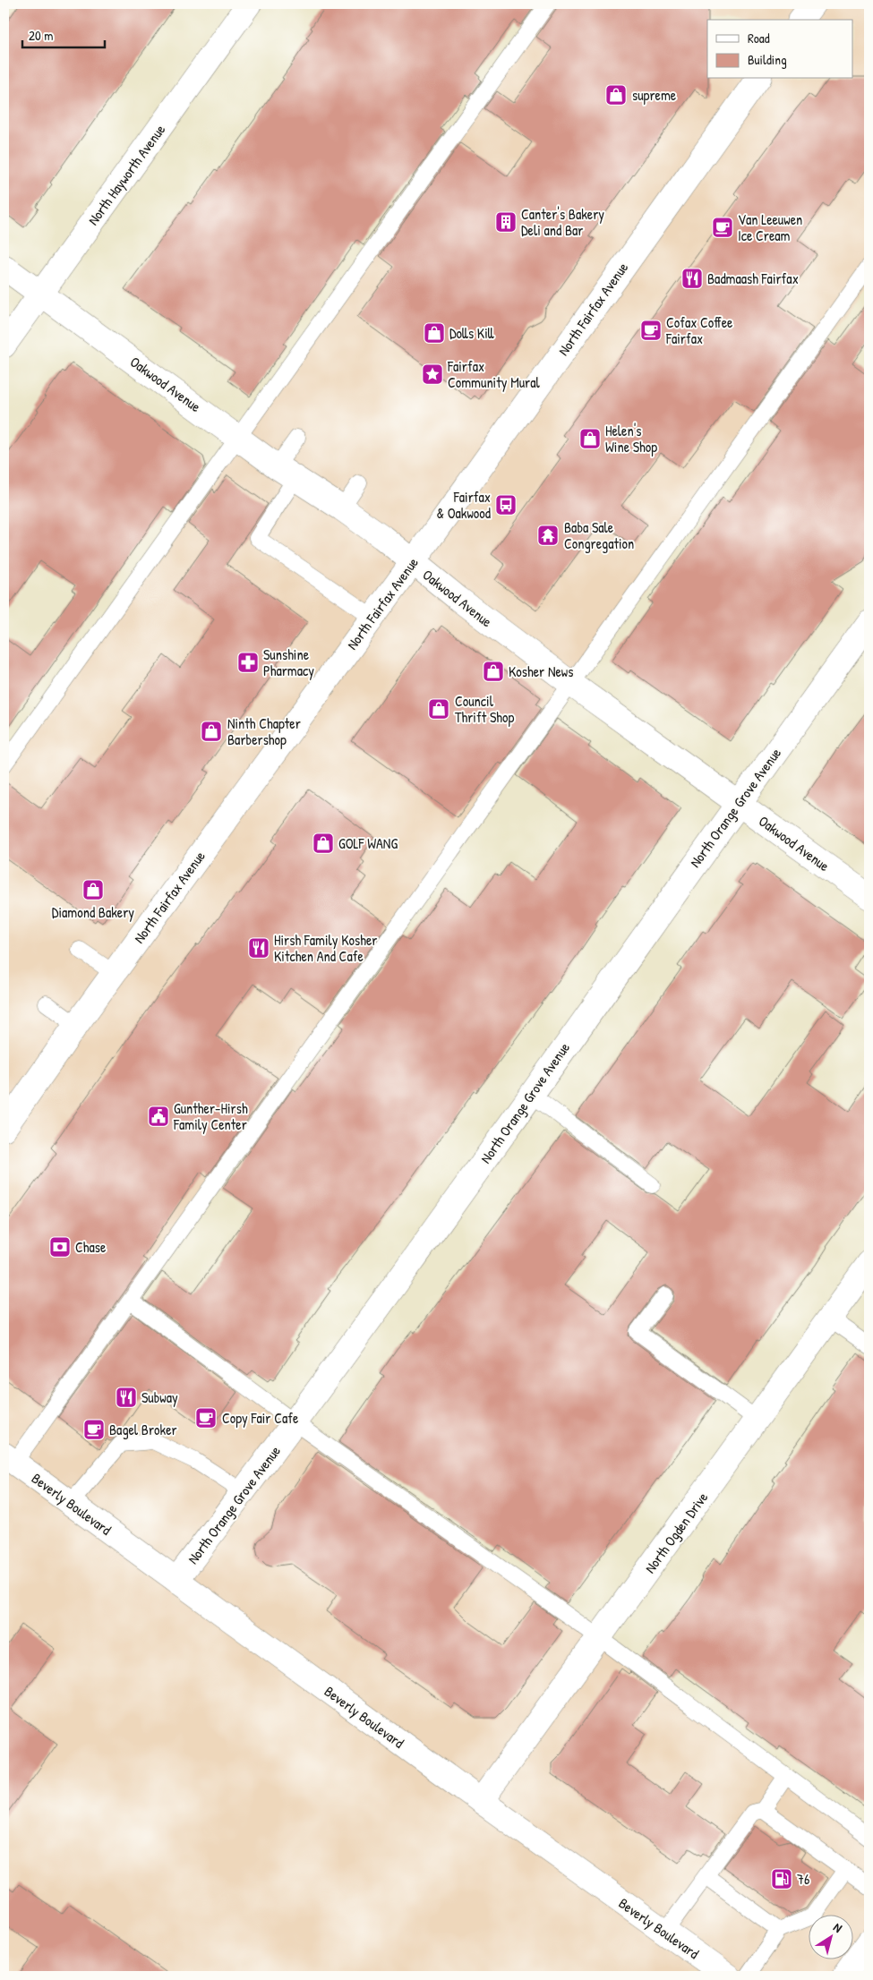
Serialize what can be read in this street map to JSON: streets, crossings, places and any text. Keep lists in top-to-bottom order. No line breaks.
{"streets":{"street":["North Hayworth Avenue","North Fairfax Avenue","Oakwood Avenue","North Orange Grove Avenue","Beverly Boulevard","North Ogden Drive"]},"crossings":[["North Hayworth Avenue","Oakwood Avenue"],["North Fairfax Avenue","Oakwood Avenue"],["Oakwood Avenue","North Orange Grove Avenue"],["North Orange Grove Avenue","Beverly Boulevard"],["Beverly Boulevard","North Ogden Drive"]],"places":{"shop":["supreme","Dolls Kill","Helen's Wine Shop","Kosher News","Council Thrift Shop","Ninth Chapter Barbershop","GOLF WANG","Diamond Bakery"],"building":["Canter's Bakery Deli and Bar"],"cafe":["Van Leeuwen Ice Cream","Cofax Coffee Fairfax","Copy Fair Cafe","Bagel Broker"],"restaurant":["Badmaash Fairfax","Hirsh Family Kosher Kitchen And Cafe","Subway"],"place":["Fairfax Community Mural"],"bus stop":["Fairfax & Oakwood"],"temple":["Baba Sale Congregation"],"pharmacy":["Sunshine Pharmacy"],"public building":["Gunther-Hirsh Family Center"],"bank":["Chase"],"fuel station":["76"]},"legend":["Road","Building"],"scale_bar":"20 m","north":"top right"}
